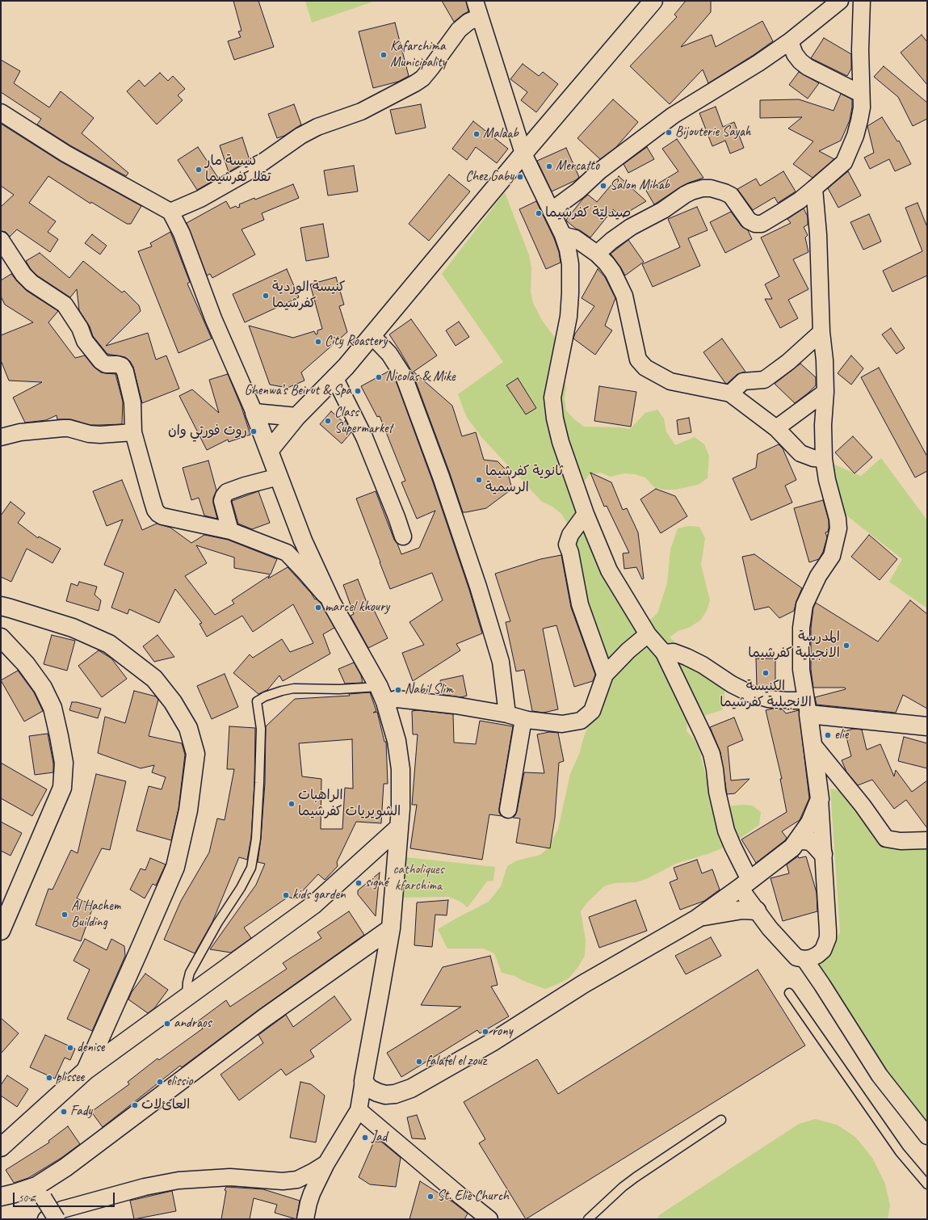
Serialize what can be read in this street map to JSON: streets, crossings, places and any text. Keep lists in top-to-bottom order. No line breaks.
{"parks":["catholiques kfarchima"],"places":["Kafarchima Municipality","Bijouterie Sayah","Malaab","Mercatto","كنيسة مار تقلا كفرشيما","Chez Gaby","Salon Mihab","صيدليّة كفرشيما","كنيسة الوردية كفرشيما","City Roastery","Nicolas & Mike","Ghenwa’s Beirut & Spa","Class Supermarket","روت فورتي وان","ثانوية كفرشيما الرسمية","marcel khoury","المدرسة الانجيلية كفرشيما","الكنيسة الانجيلية كفرشيما","Nabil Slim","elie","الراهبات الشويريات كفرشيما","signé","kids garden","Al Hachem Building","andraos","rony","denise","falafel el zouz","plissee","elissio","العائﻻت","Fady","Jad","St. Elie Church"],"scale_bar":"50 m"}
